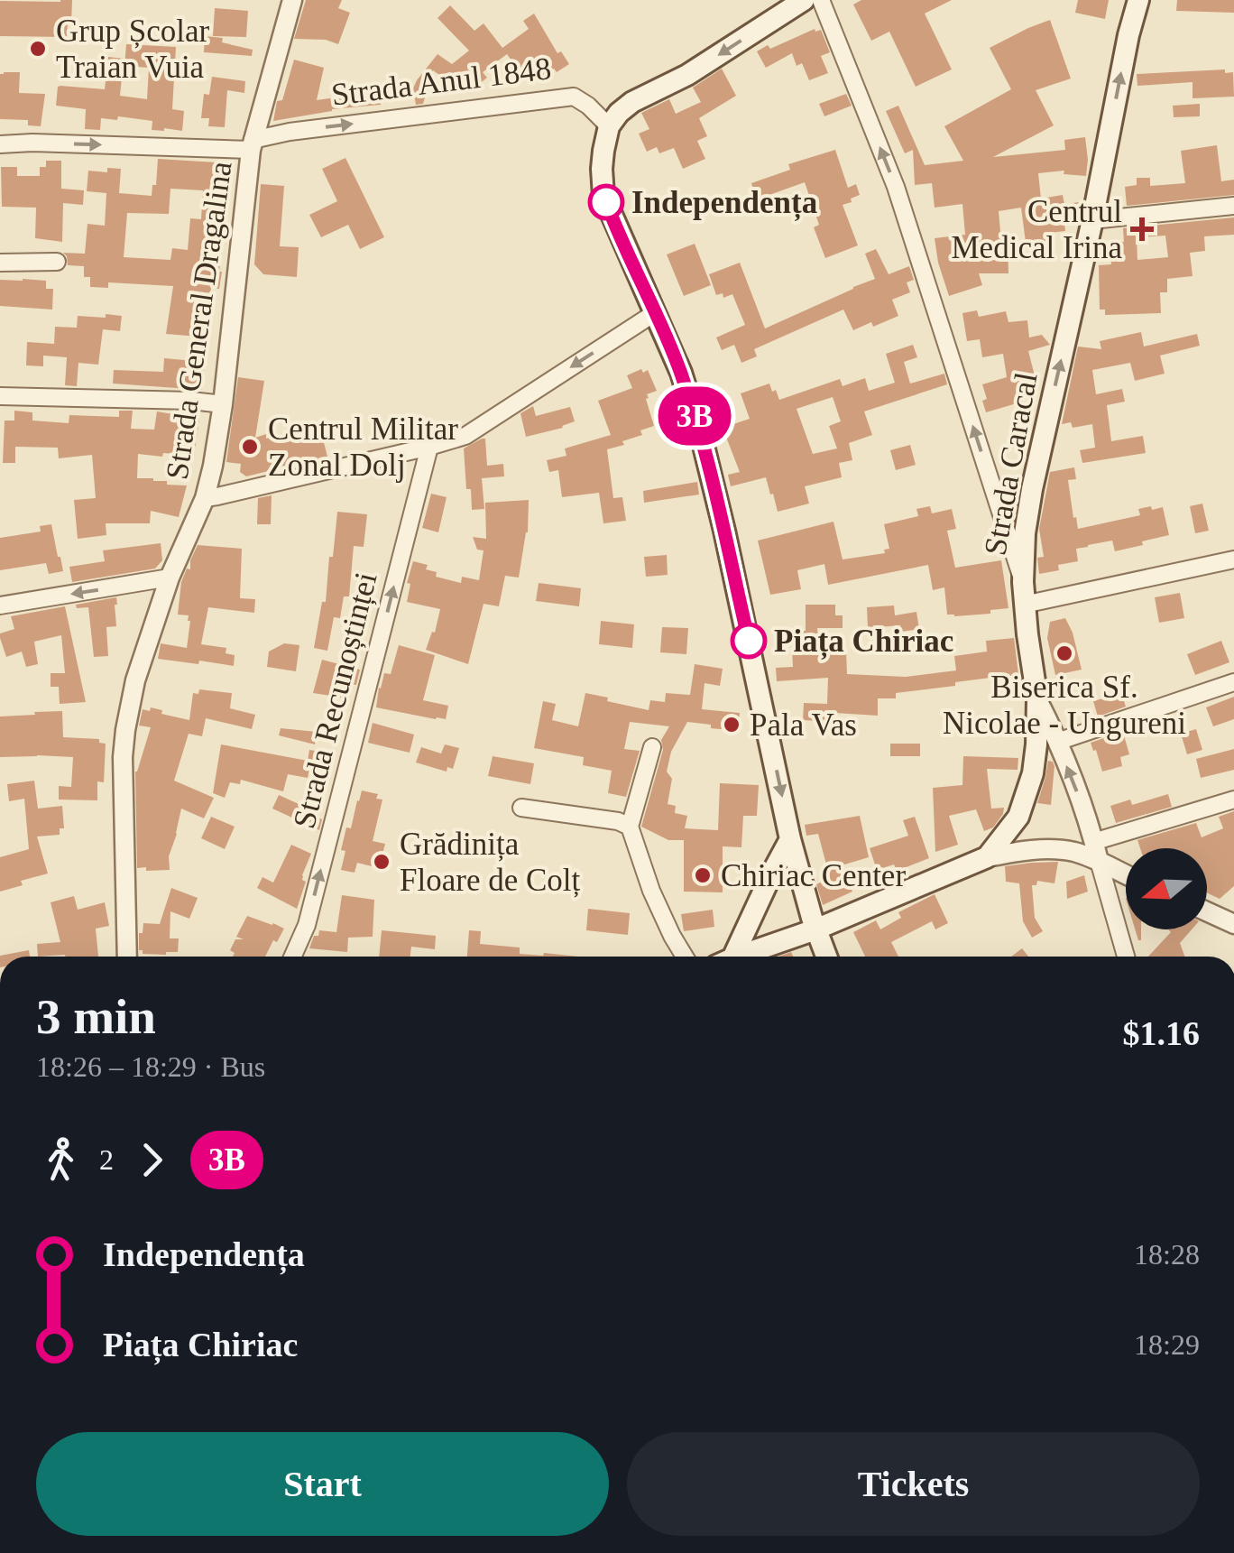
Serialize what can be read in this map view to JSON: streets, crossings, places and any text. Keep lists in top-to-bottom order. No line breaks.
{"streets":{"main road":["Strada Caracal"],"street":["Strada Anul 1848","Strada General Dragalina","Strada Recunoștinței"]},"crossings":[["Strada Anul 1848","Strada General Dragalina"]],"one_way":["Strada Anul 1848","Strada Caracal","Strada Recunoștinței"],"places":{"other":["Grup Școlar Traian Vuia","Independența","Centrul Militar Zonal Dolj","Piața Chiriac","Biserica Sf. Nicolae - Ungureni","Pala Vas","Grădinița Floare de Colț","Chiriac Center"],"health":["Centrul Medical Irina"]},"lines":["bus line 3B"],"north":"left","page":{"on_map":"3B","heading":["3 min","18:26 – 18:29 · Bus","$1.16"],"legs":["2","3B"],"list":[{"name":"Independența","value":"18:28"},{"name":"Piața Chiriac","value":"18:29"}],"buttons":["Start","Tickets"]}}
